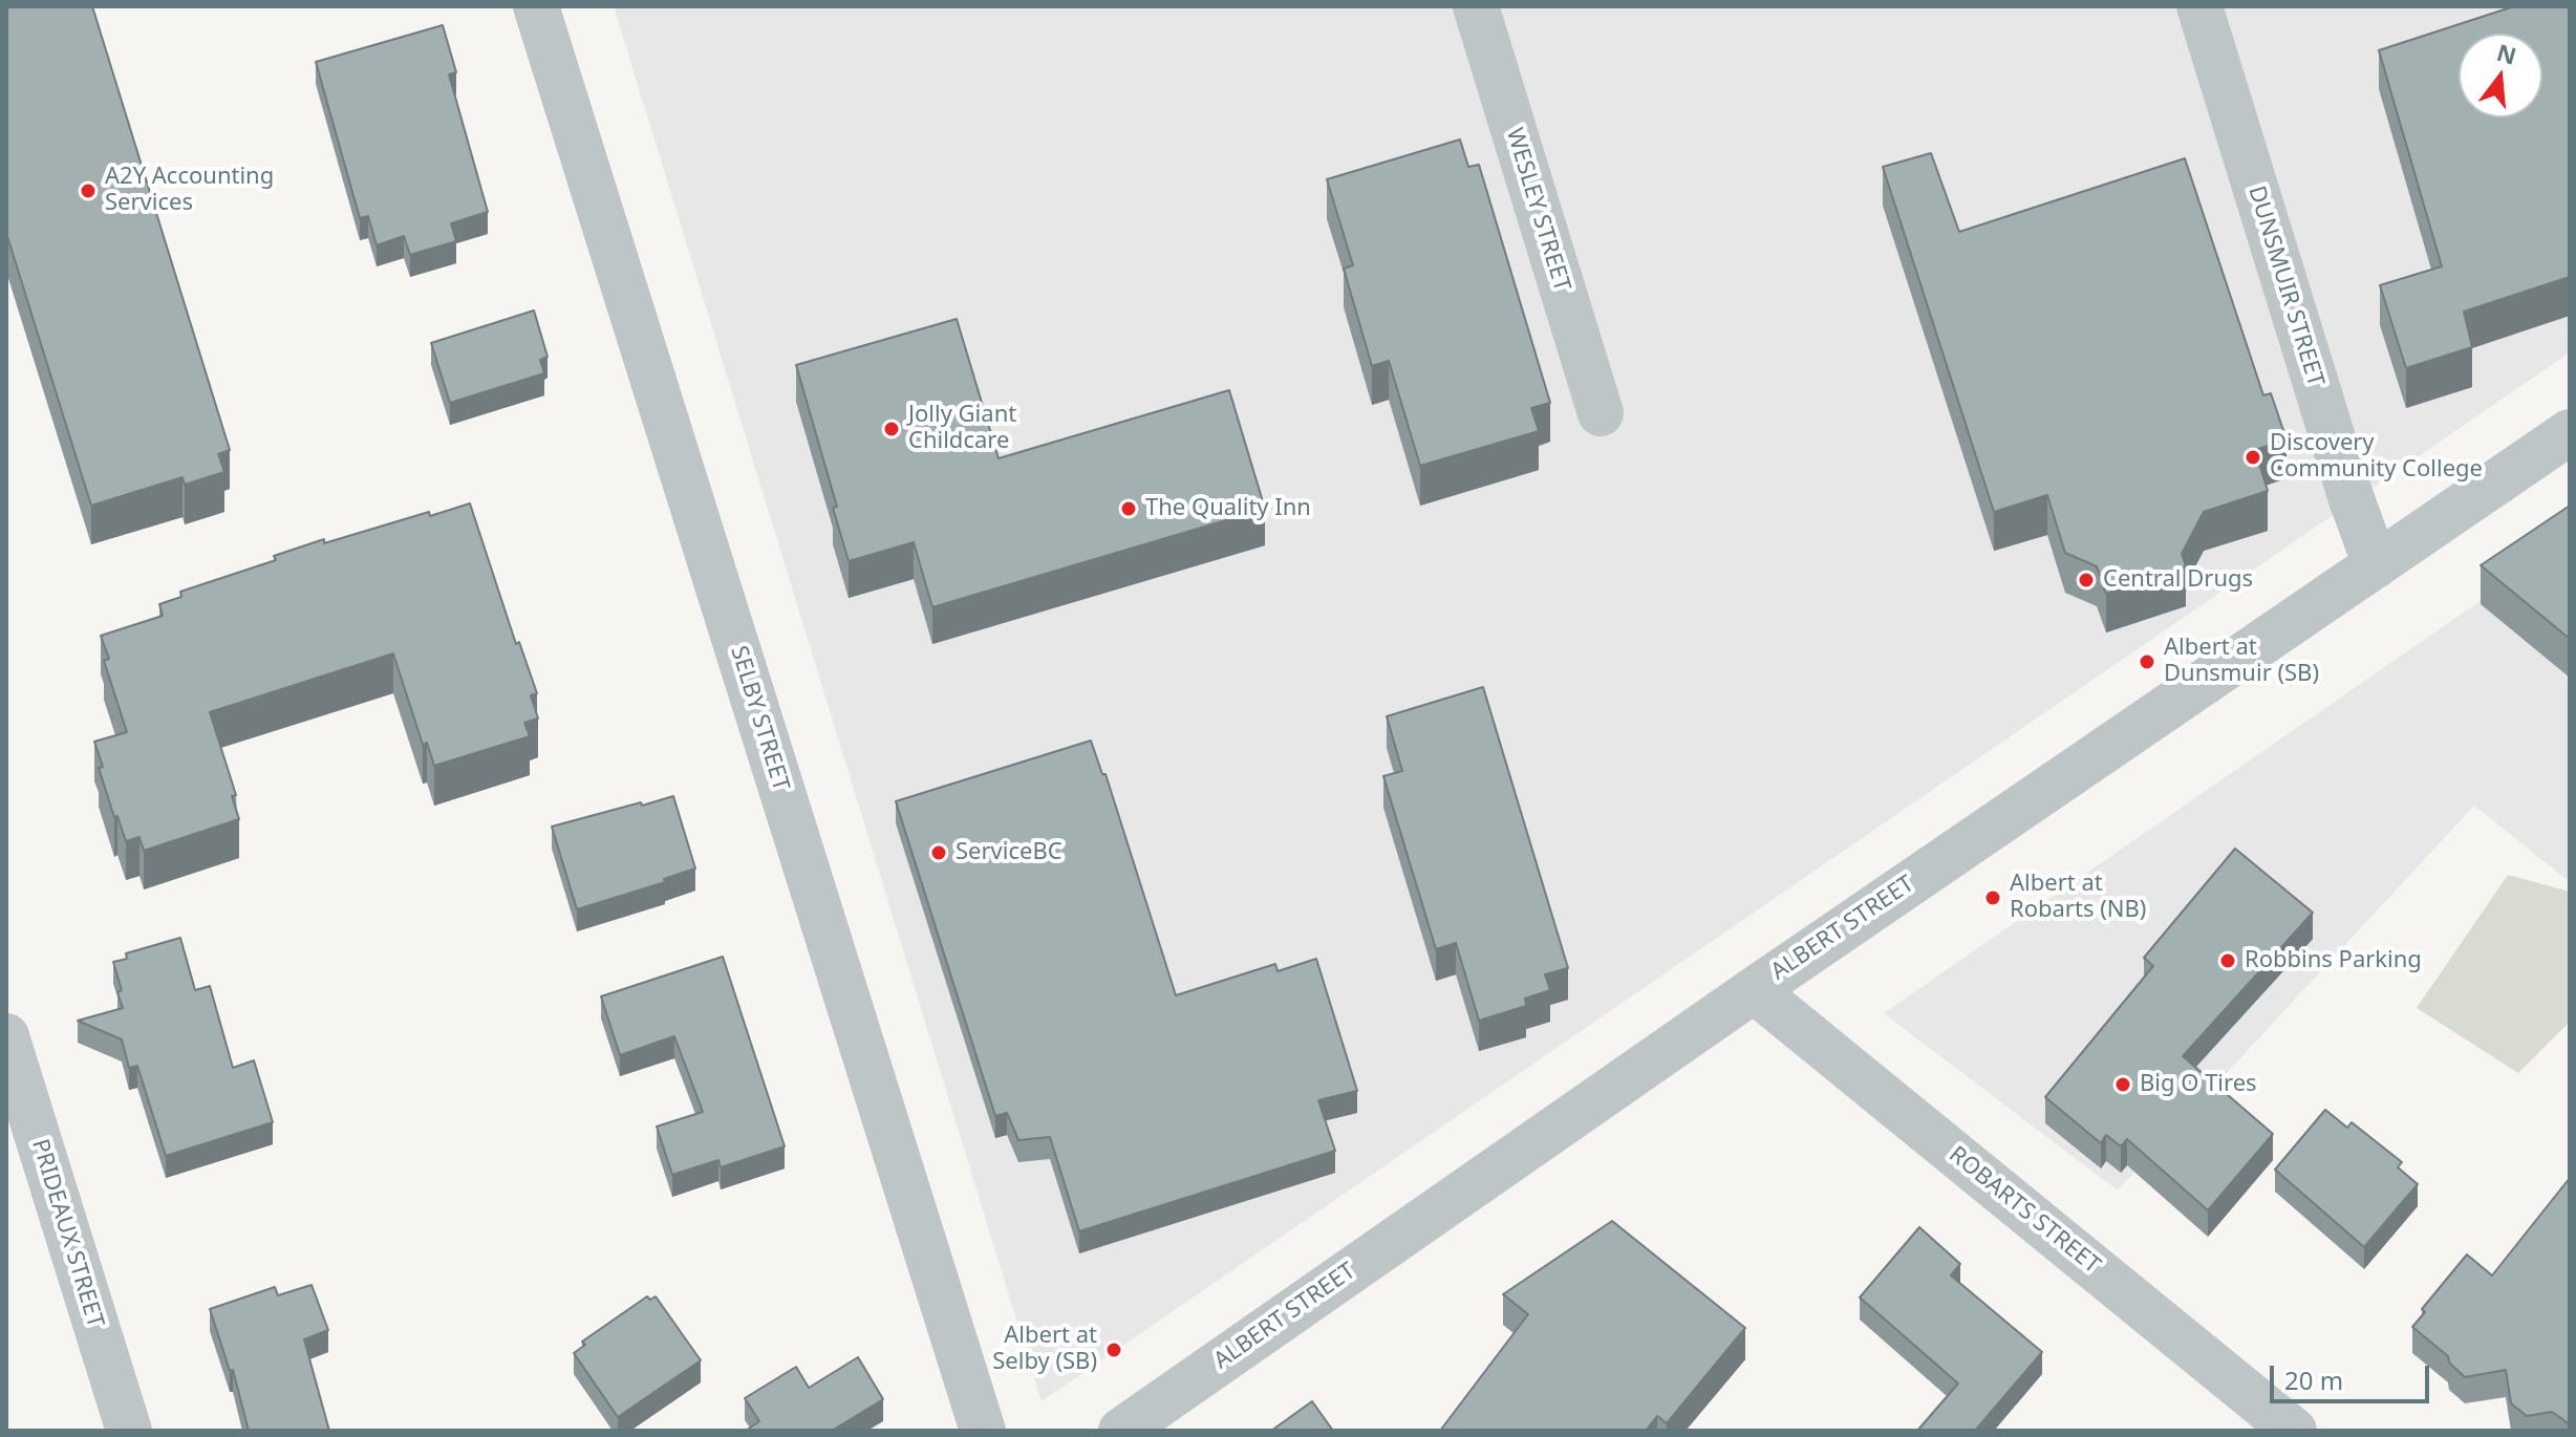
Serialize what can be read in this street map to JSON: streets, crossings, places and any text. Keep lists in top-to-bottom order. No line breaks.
{"streets":{"street":["WESLEY STREET","DUNSMUIR STREET","SELBY STREET","ALBERT STREET","ROBARTS STREET","PRIDEAUX STREET"]},"crossings":[["DUNSMUIR STREET","ALBERT STREET"],["ALBERT STREET","ROBARTS STREET"]],"places":["A2Y Accounting Services","Jolly Giant Childcare","Discovery Community College","The Quality Inn","Central Drugs","Albert at Dunsmuir (SB)","ServiceBC","Albert at Robarts (NB)","Robbins Parking","Big O Tires","Albert at Selby (SB)"],"scale_bar":"20 m","north":"top"}
